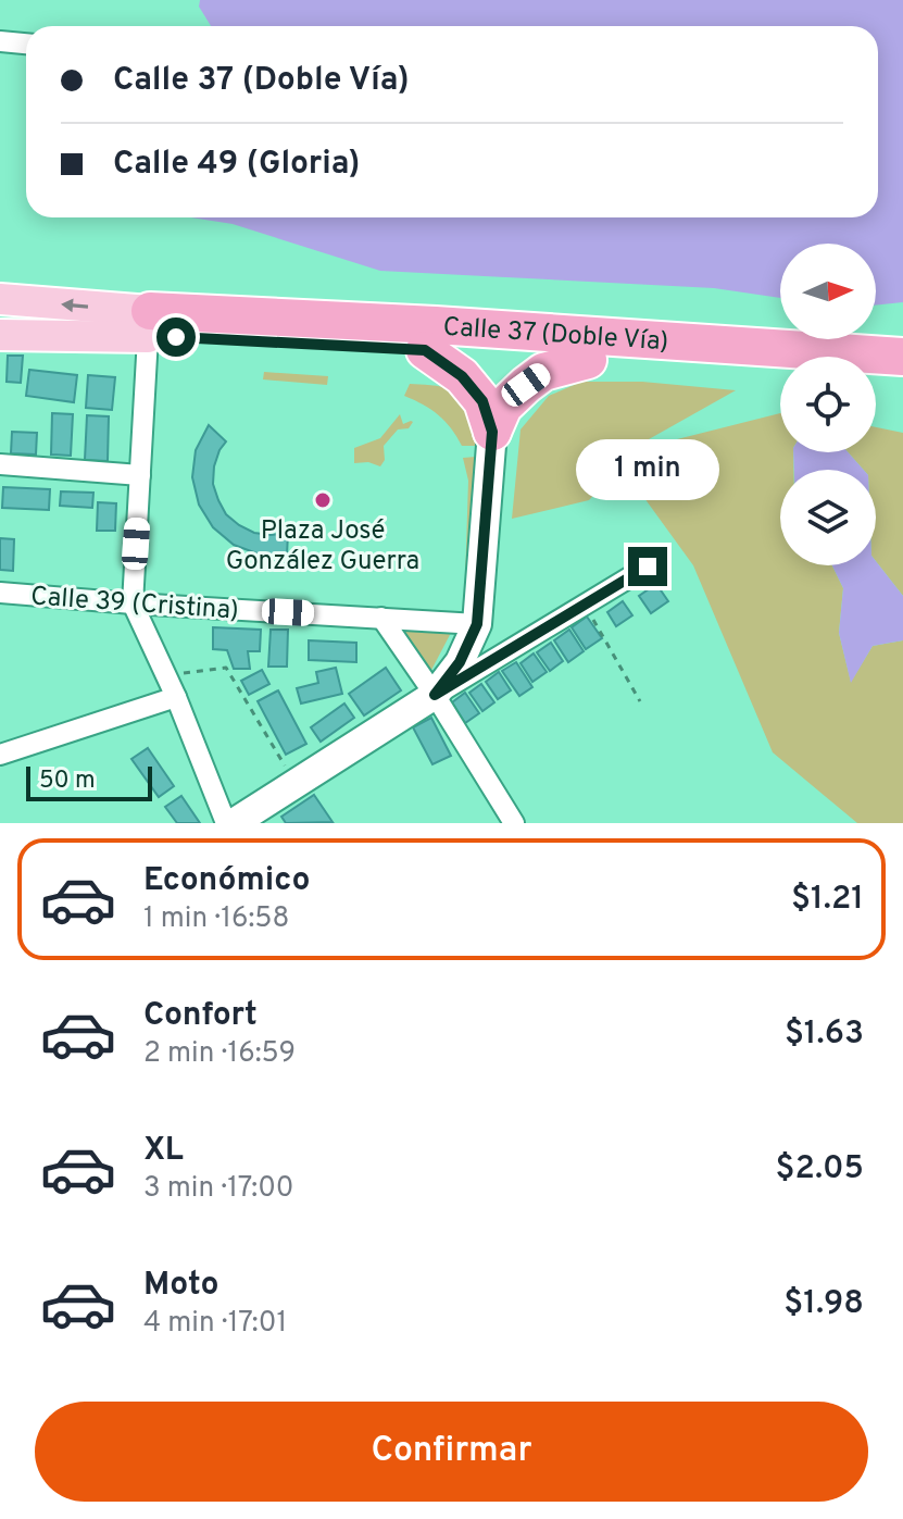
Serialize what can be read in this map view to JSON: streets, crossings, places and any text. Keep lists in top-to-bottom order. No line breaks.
{"streets":{"highway":["Calle 37 (Doble Vía)"],"street":["Calle 39 (Cristina)"]},"places":["Plaza José González Guerra"],"scale_bar":"50 m","north":"right","page":{"banner":["Calle 37 (Doble Vía)","Calle 49 (Gloria)"],"bubble":"1 min","scale":"50 m","list":[{"name":"Económico","note":"1 min · 16:58","value":"$1.21"},{"name":"Confort","note":"2 min · 16:59","value":"$1.63"},{"name":"XL","note":"3 min · 17:00","value":"$2.05"},{"name":"Moto","note":"4 min · 17:01","value":"$1.98"}],"buttons":"Confirmar"}}
